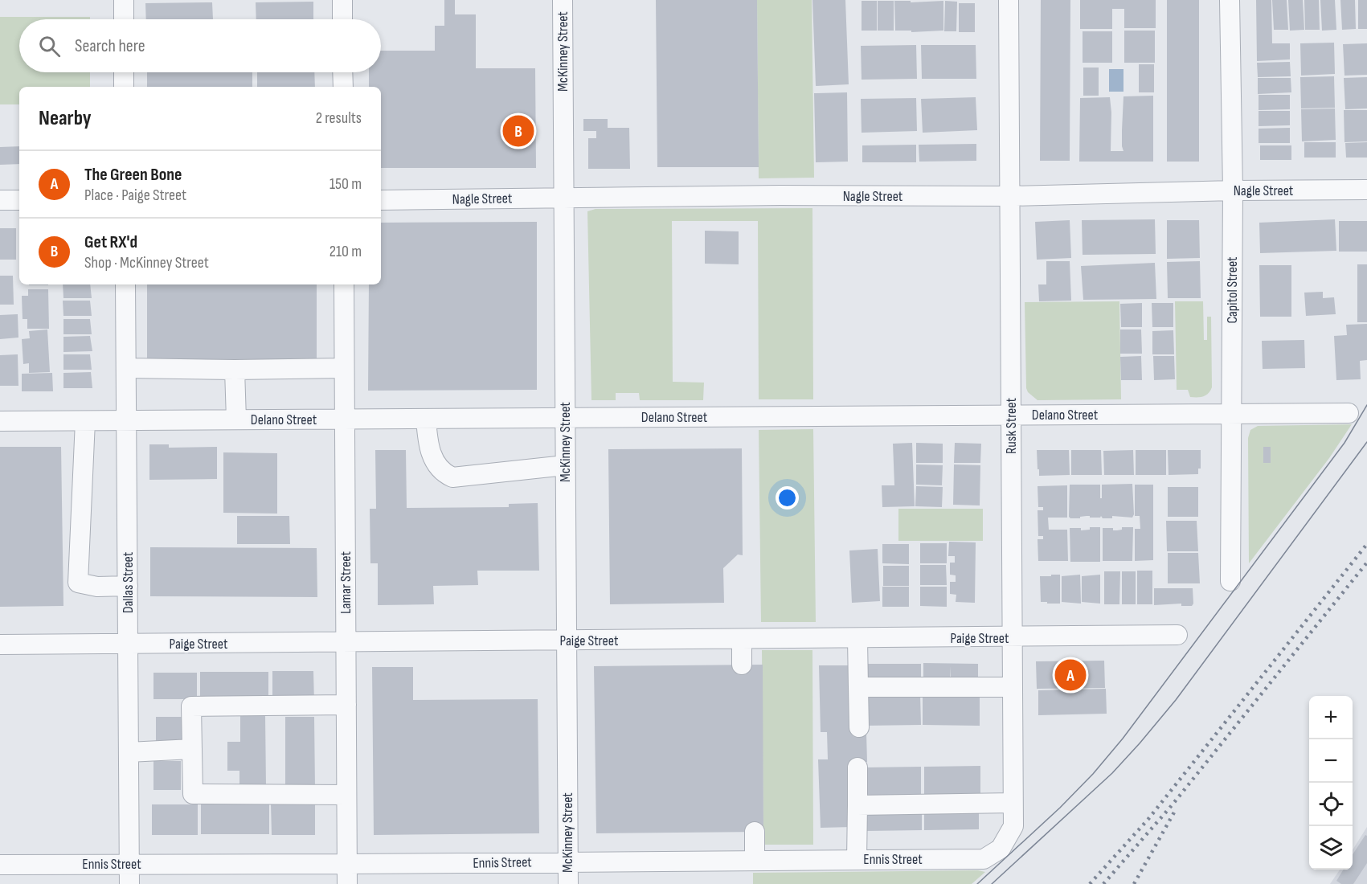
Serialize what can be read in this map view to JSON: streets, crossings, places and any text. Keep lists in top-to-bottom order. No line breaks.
{"streets":{"street":["McKinney Street","Nagle Street","Capitol Street","Delano Street","Rusk Street","Dallas Street","Lamar Street","Paige Street","Ennis Street"]},"crossings":[["McKinney Street","Nagle Street"],["McKinney Street","Delano Street"],["McKinney Street","Paige Street"],["McKinney Street","Ennis Street"],["Nagle Street","Capitol Street"],["Nagle Street","Rusk Street"],["Capitol Street","Delano Street"],["Delano Street","Rusk Street"],["Delano Street","Dallas Street"],["Delano Street","Lamar Street"],["Rusk Street","Paige Street"],["Rusk Street","Ennis Street"],["Dallas Street","Paige Street"],["Dallas Street","Ennis Street"],["Lamar Street","Paige Street"],["Lamar Street","Ennis Street"]],"page":{"search":"Search here","heading":["Nearby","2 results"],"pins":["B","A"],"list":[{"mark":"A","name":"The Green Bone","note":"Place · Paige Street","value":"150 m"},{"mark":"B","name":"Get RX'd","note":"Shop · McKinney Street","value":"210 m"}],"map_buttons":["+","−"]}}
